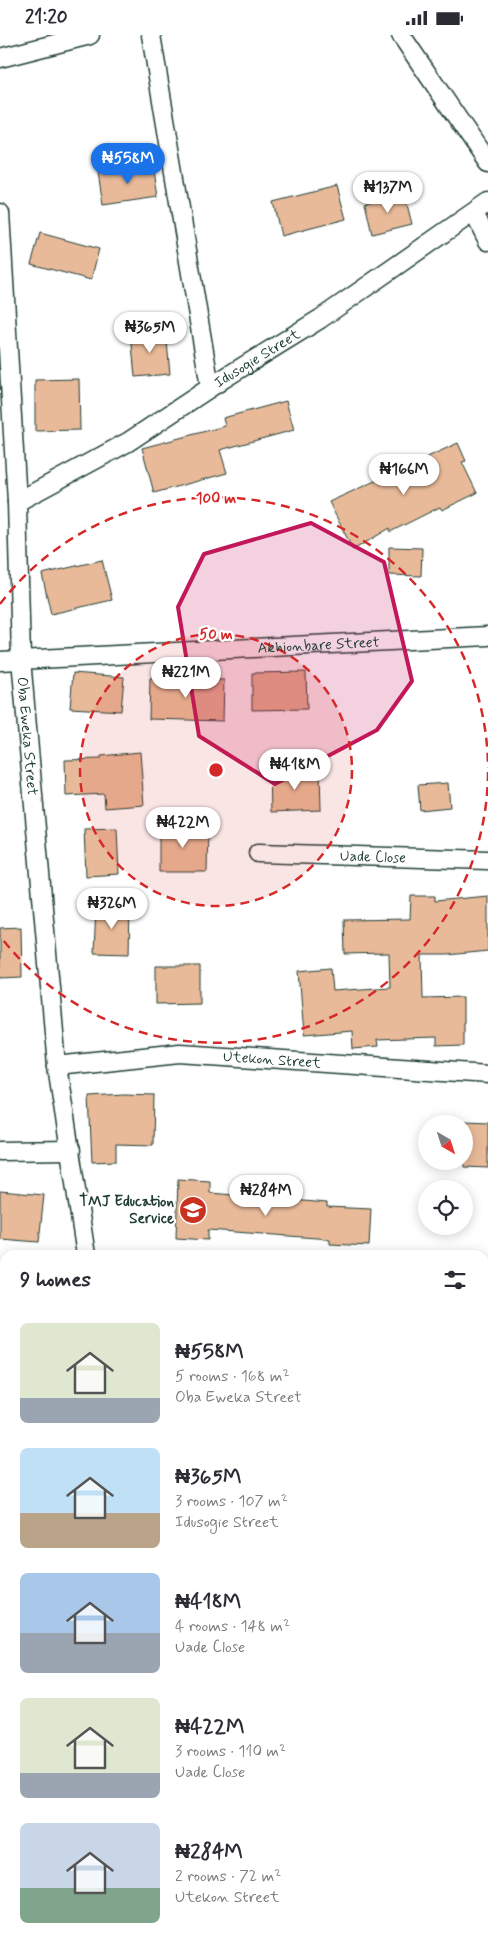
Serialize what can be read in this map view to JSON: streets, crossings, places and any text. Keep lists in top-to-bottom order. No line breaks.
{"streets":{"street":["Idusogie Street","Akhionbare Street","Oba Eweka Street","Uade Close","Utekon Street"]},"crossings":[["Idusogie Street","Oba Eweka Street"],["Akhionbare Street","Oba Eweka Street"],["Oba Eweka Street","Utekon Street"]],"places":{"school or university":["TMJ Education Service"]},"north":"bottom right","page":{"status":"21:20","price":["₦558M","₦137M","₦365M","₦166M","₦221M","₦418M","₦422M","₦326M","₦284M"],"heading":"9 homes","list":[{"name":"₦558M","note":"5 rooms · 168 m² · Oba Eweka Street"},{"name":"₦365M","note":"3 rooms · 107 m² · Idusogie Street"},{"name":"₦418M","note":"4 rooms · 148 m² · Uade Close"},{"name":"₦422M","note":"3 rooms · 110 m² · Uade Close"},{"name":"₦284M","note":"2 rooms · 72 m² · Utekon Street"}]},"rings":["100 m","50 m"]}
